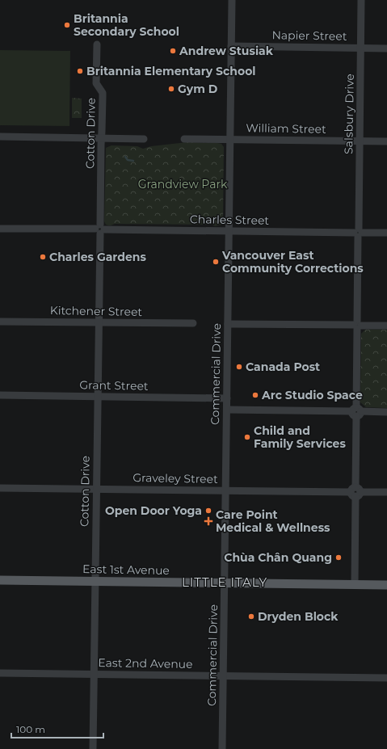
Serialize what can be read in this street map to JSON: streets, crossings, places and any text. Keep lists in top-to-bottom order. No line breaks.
{"streets":{"main road":["East 1st Avenue"],"street":["Napier Street","Salsbury Drive","William Street","Cotton Drive","Charles Street","Kitchener Street","Commercial Drive","Grant Street","Graveley Street","East 2nd Avenue"]},"crossings":[["Napier Street","Salsbury Drive"],["Napier Street","Commercial Drive"],["Salsbury Drive","William Street"],["Salsbury Drive","Charles Street"],["Salsbury Drive","Graveley Street"],["Salsbury Drive","East 1st Avenue"],["William Street","Commercial Drive"],["Cotton Drive","Charles Street"],["Cotton Drive","Kitchener Street"],["Cotton Drive","Grant Street"],["Cotton Drive","Graveley Street"],["Cotton Drive","East 1st Avenue"],["Cotton Drive","East 2nd Avenue"],["Charles Street","Commercial Drive"],["Commercial Drive","Grant Street"],["Commercial Drive","Graveley Street"],["Commercial Drive","East 1st Avenue"],["Commercial Drive","East 2nd Avenue"]],"districts":["LITTLE ITALY"],"parks":["Grandview Park"],"places":{"other":["Britannia Secondary School","Andrew Stusiak","Britannia Elementary School","Gym D","Charles Gardens","Vancouver East Community Corrections","Canada Post","Arc Studio Space","Child and Family Services","Open Door Yoga","Chùa Chân Quang","Dryden Block"],"health":["Care Point Medical & Wellness"]},"scale_bar":"100 m"}
